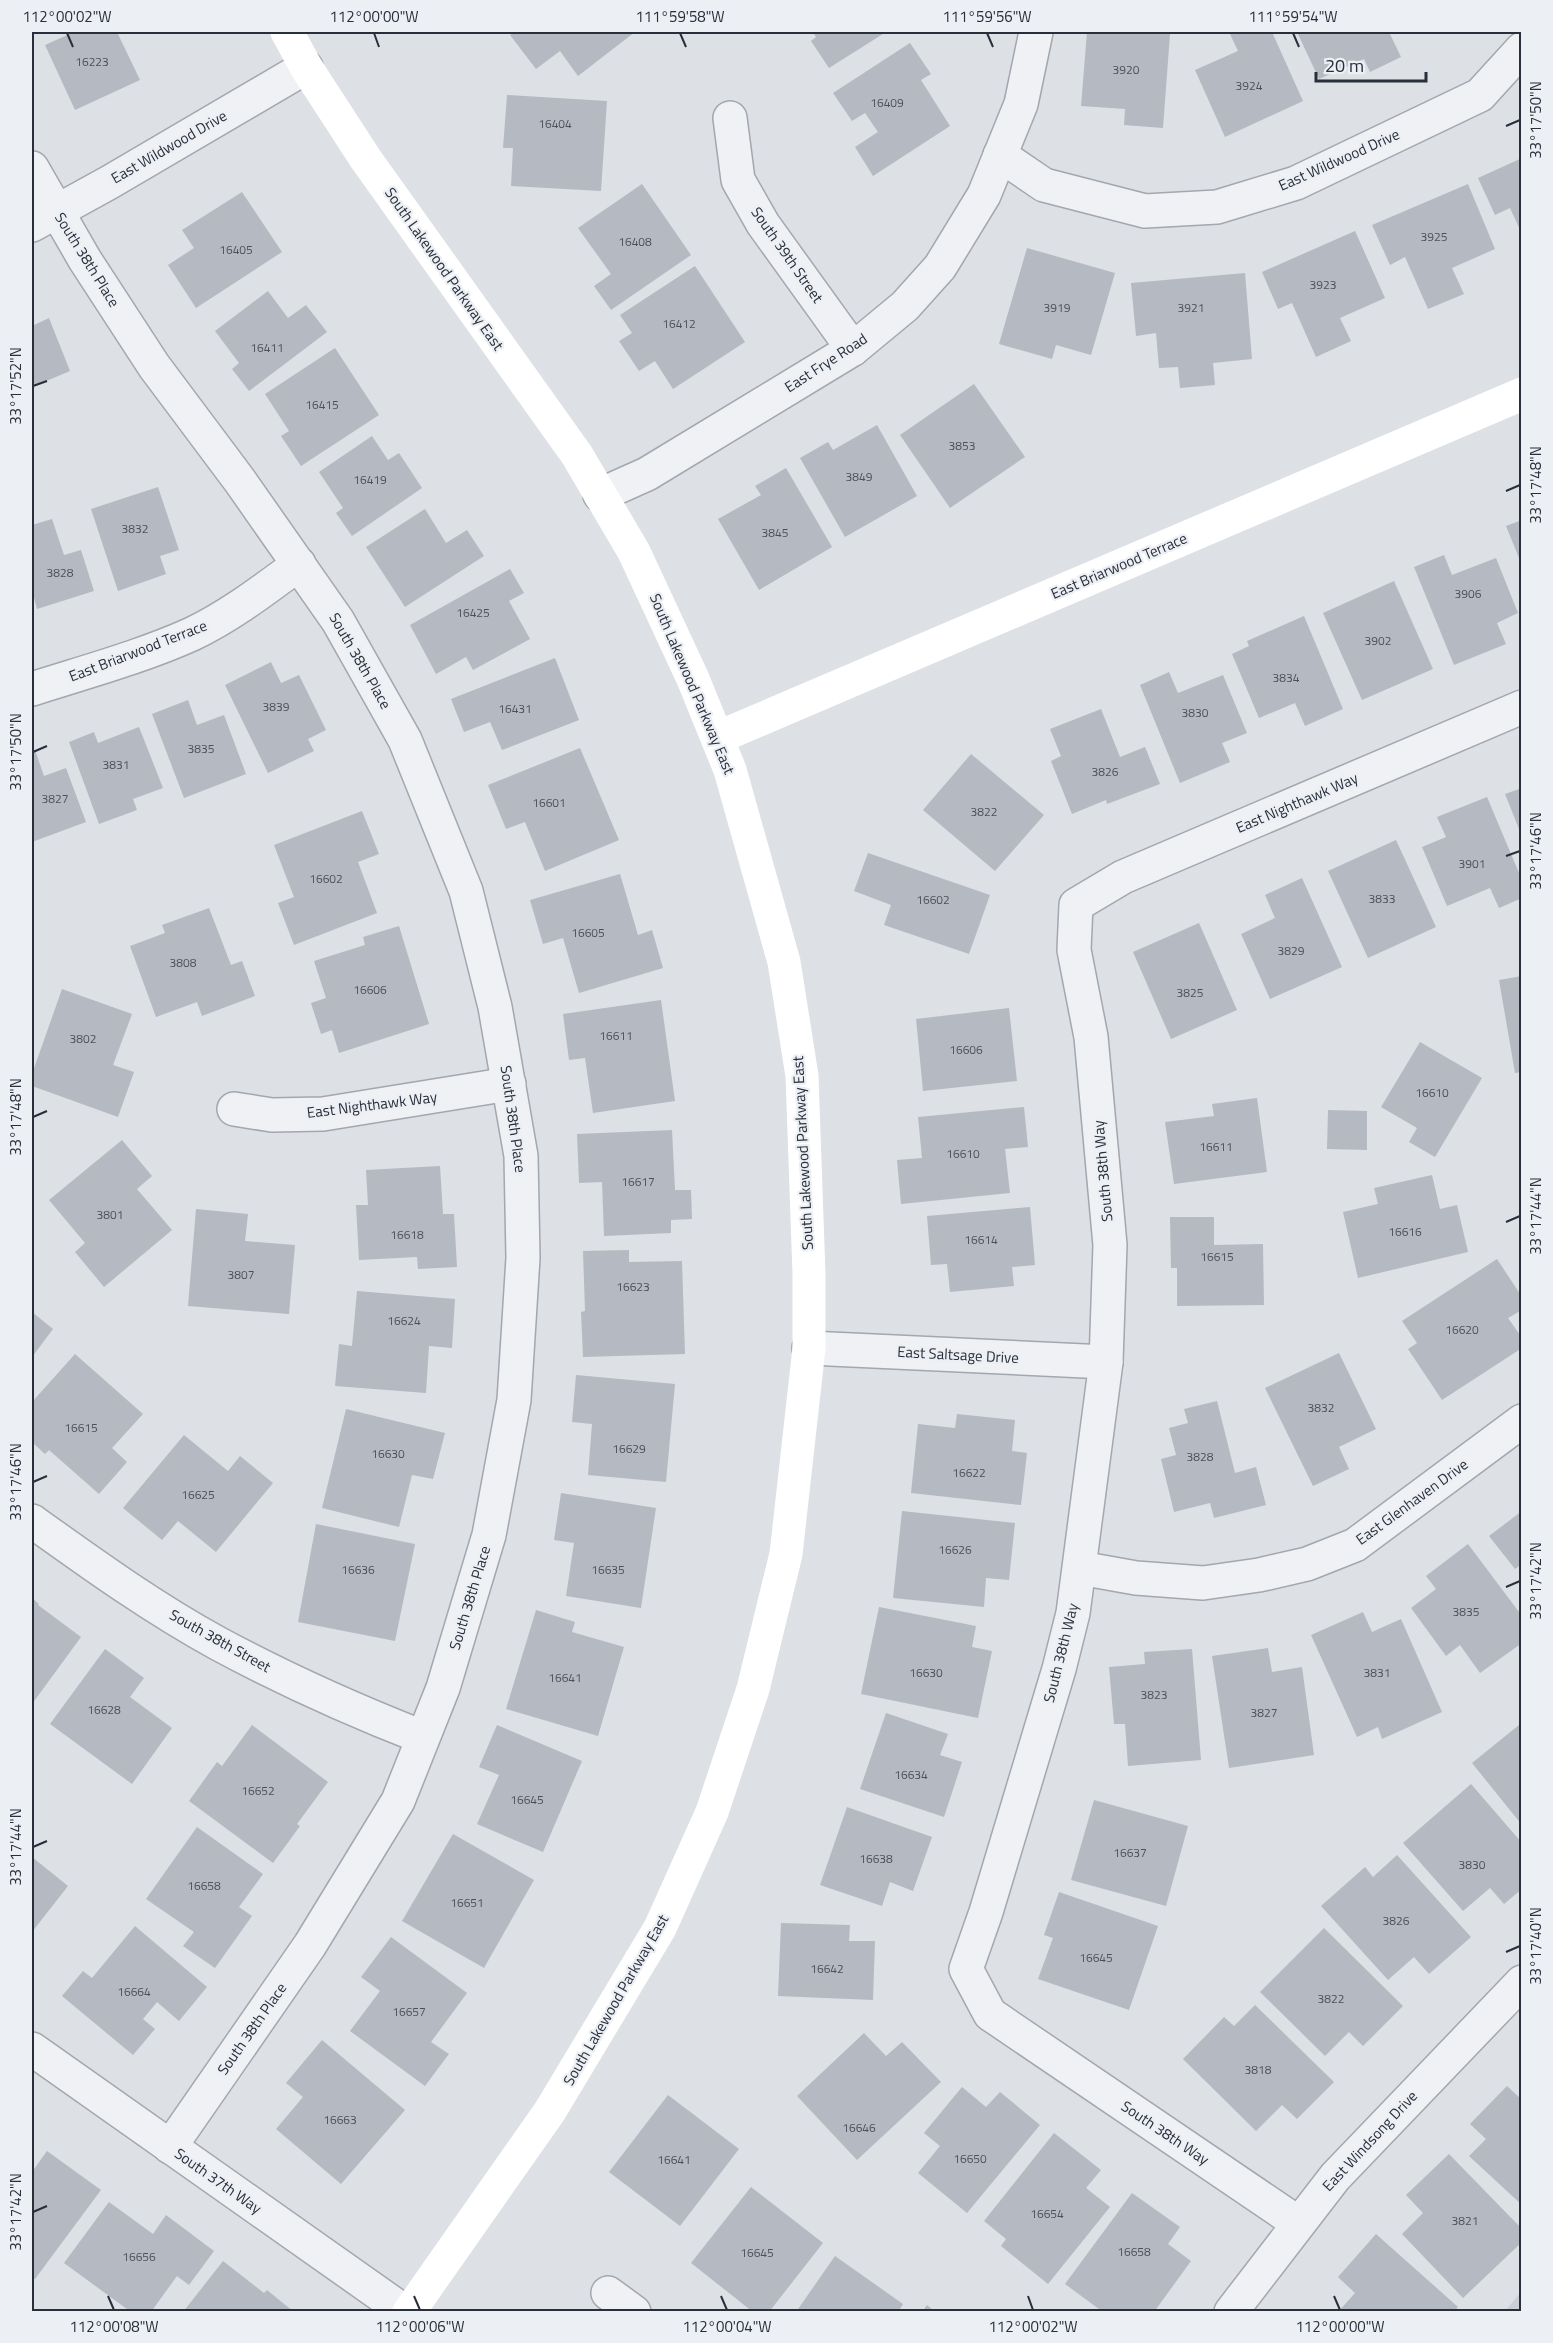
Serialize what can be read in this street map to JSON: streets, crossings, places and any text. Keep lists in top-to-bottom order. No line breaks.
{"streets":{"street":["East Wildwood Drive","South 39th Street","South 38th Place","South Lakewood Parkway East","East Frye Road","East Briarwood Terrace","East Nighthawk Way","South 38th Way","East Saltsage Drive","East Glenhaven Drive","South 38th Street","East Windsong Drive","South 37th Way"]},"crossings":[["East Wildwood Drive","South 38th Place"],["East Wildwood Drive","South Lakewood Parkway East"],["East Wildwood Drive","East Frye Road"],["South 39th Street","East Frye Road"],["South 38th Place","East Briarwood Terrace"],["South 38th Place","East Nighthawk Way"],["South 38th Place","South 38th Street"],["South 38th Place","South 37th Way"],["South Lakewood Parkway East","East Frye Road"],["South Lakewood Parkway East","East Briarwood Terrace"],["South Lakewood Parkway East","East Saltsage Drive"],["South Lakewood Parkway East","South 37th Way"],["East Nighthawk Way","South 38th Way"],["South 38th Way","East Saltsage Drive"],["South 38th Way","East Glenhaven Drive"],["South 38th Way","East Windsong Drive"]],"house_numbers":["16223","3920","3924","16409","16404","3925","16408","16405","3923","3919","3921","16412","16411","16415","3853","3849","16419","3832","3845","3828","3906","16425","3902","3834","3839","16431","3830","3835","3831","3826","3827","16601","3822","3901","16602","3833","16602","16605","3829","3808","16606","3825","16611","3802","16606","16610","16611","16610","16617","3801","16616","16618","16614","16615","3807","16623","16624","16620","3832","16615","16629","16630","3828","16622","16625","16626","16636","16635","3835","16630","3831","16641","3823","16628","3827","16634","16652","16645","16637","16638","3830","16658","16651","3826","16645","16642","16664","3822","16657","3818","16663","16646","16650","16641","16654","3821","16658","16645","16656"],"scale_bar":"20 m","coordinates":["112°00'02\"W","112°00'00\"W","111°59'58\"W","111°59'56\"W","111°59'54\"W","33°17'50\"N","33°17'52\"N","33°17'48\"N","33°17'46\"N","33°17'44\"N","33°17'42\"N","33°17'40\"N","112°00'08\"W","112°00'06\"W","112°00'04\"W"]}
